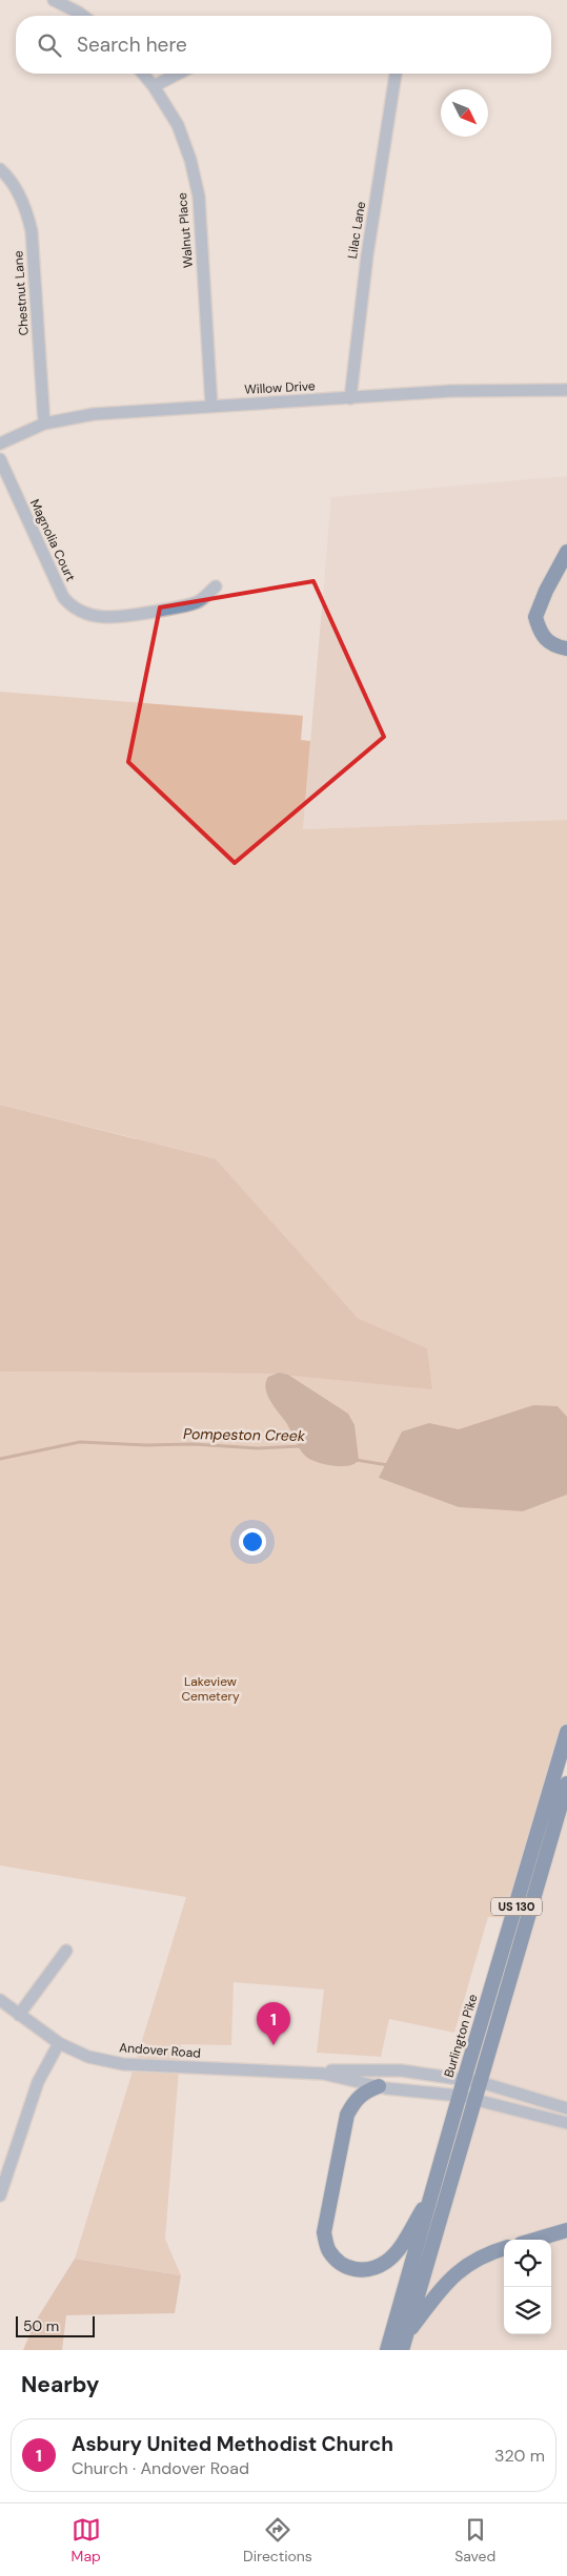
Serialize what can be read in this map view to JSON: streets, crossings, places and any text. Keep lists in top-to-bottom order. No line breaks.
{"streets":{"highway":["US 130","Burlington Pike"],"street":["Walnut Place","Lilac Lane","Chestnut Lane","Willow Drive","Magnolia Court","Andover Road"]},"crossings":[["Walnut Place","Willow Drive"],["Lilac Lane","Willow Drive"],["Chestnut Lane","Willow Drive"],["US 130","Andover Road"],["Burlington Pike","Andover Road"]],"water":["Pompeston Creek"],"parks":["Lakeview Cemetery"],"scale_bar":"50 m","north":"bottom right","page":{"search":"Search here","pins":"1","scale":"50 m","heading":"Nearby","list":[{"mark":"1","name":"Asbury United Methodist Church","note":"Church · Andover Road","value":"320 m"}],"nav":["Map","Directions","Saved"]}}
